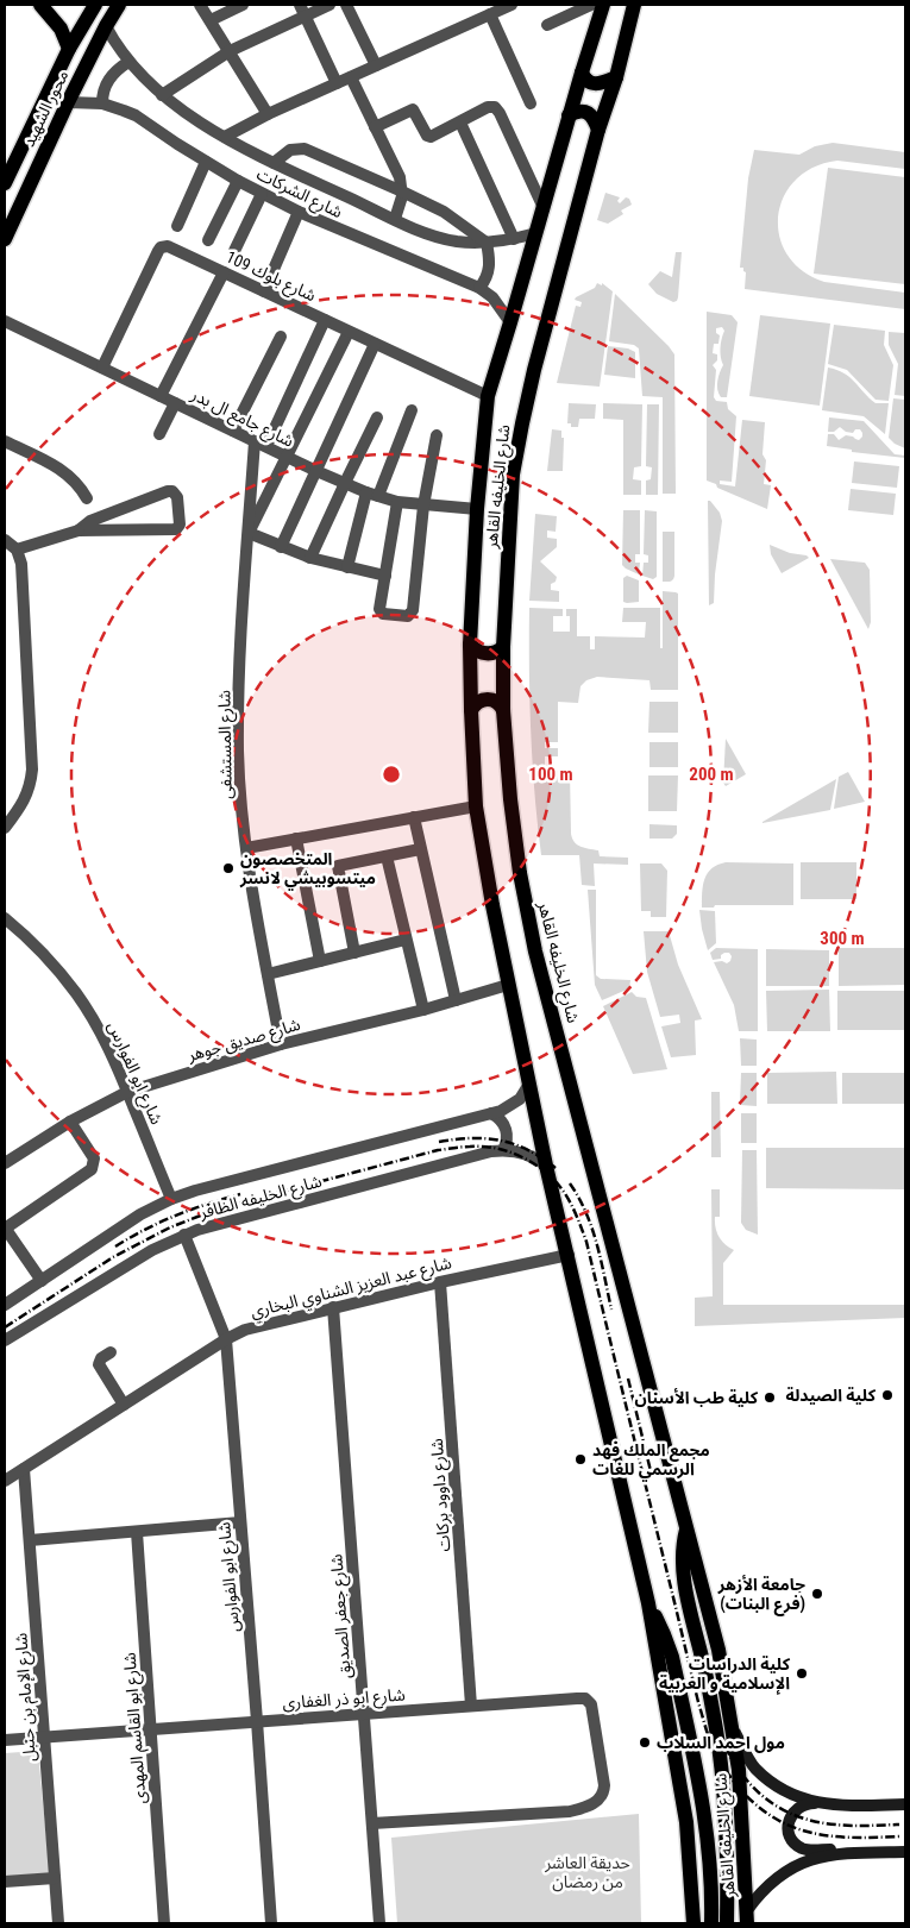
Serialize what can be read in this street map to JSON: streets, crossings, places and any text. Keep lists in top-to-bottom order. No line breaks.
{"streets":{"main road":["محور الشهيد","شارع الخليفه القاهر"],"street":["شارع الشركات","شارع بلوك 109","شارع جامع ال بدر","شارع المستشفى","شارع صديق جوهر","شارع ابو الفوارس","شارع الخليفه الظافر","شارع عبد العزيز الشناوي البخاري","شارع داوود بركات","شارع جعفر الصديق","شارع الإمام بن حنبل","شارع ابو ذر الغفارى","شارع ابو القاسم المهدى"]},"crossings":[["محور الشهيد","شارع الشركات"],["شارع الشركات","شارع الخليفه القاهر"],["شارع بلوك 109","شارع جامع ال بدر"],["شارع بلوك 109","شارع الخليفه القاهر"],["شارع جامع ال بدر","شارع الخليفه القاهر"],["شارع جامع ال بدر","شارع المستشفى"],["شارع الخليفه القاهر","شارع صديق جوهر"],["شارع الخليفه القاهر","شارع الخليفه الظافر"],["شارع الخليفه القاهر","شارع عبد العزيز الشناوي البخاري"],["شارع المستشفى","شارع صديق جوهر"],["شارع صديق جوهر","شارع ابو الفوارس"],["شارع ابو الفوارس","شارع الخليفه الظافر"],["شارع ابو الفوارس","شارع عبد العزيز الشناوي البخاري"],["شارع ابو الفوارس","شارع ابو ذر الغفارى"],["شارع عبد العزيز الشناوي البخاري","شارع داوود بركات"],["شارع عبد العزيز الشناوي البخاري","شارع جعفر الصديق"],["شارع عبد العزيز الشناوي البخاري","شارع الإمام بن حنبل"],["شارع داوود بركات","شارع ابو ذر الغفارى"],["شارع جعفر الصديق","شارع ابو ذر الغفارى"],["شارع الإمام بن حنبل","شارع ابو ذر الغفارى"],["شارع ابو ذر الغفارى","شارع ابو القاسم المهدى"]],"parks":["حديقة العاشر من رمضان"],"places":["المتخصصون ميتسوبيشي لانسر","كلية الصيدلة","كلية طب الأسنان","مجمع الملك فهد الرسمي للغات","جامعة الأزهر (فرع البنات)","كلية الدراسات الإسلامية و العربية","مول احمد السلاب"],"rings":["100 m","200 m","300 m"]}
